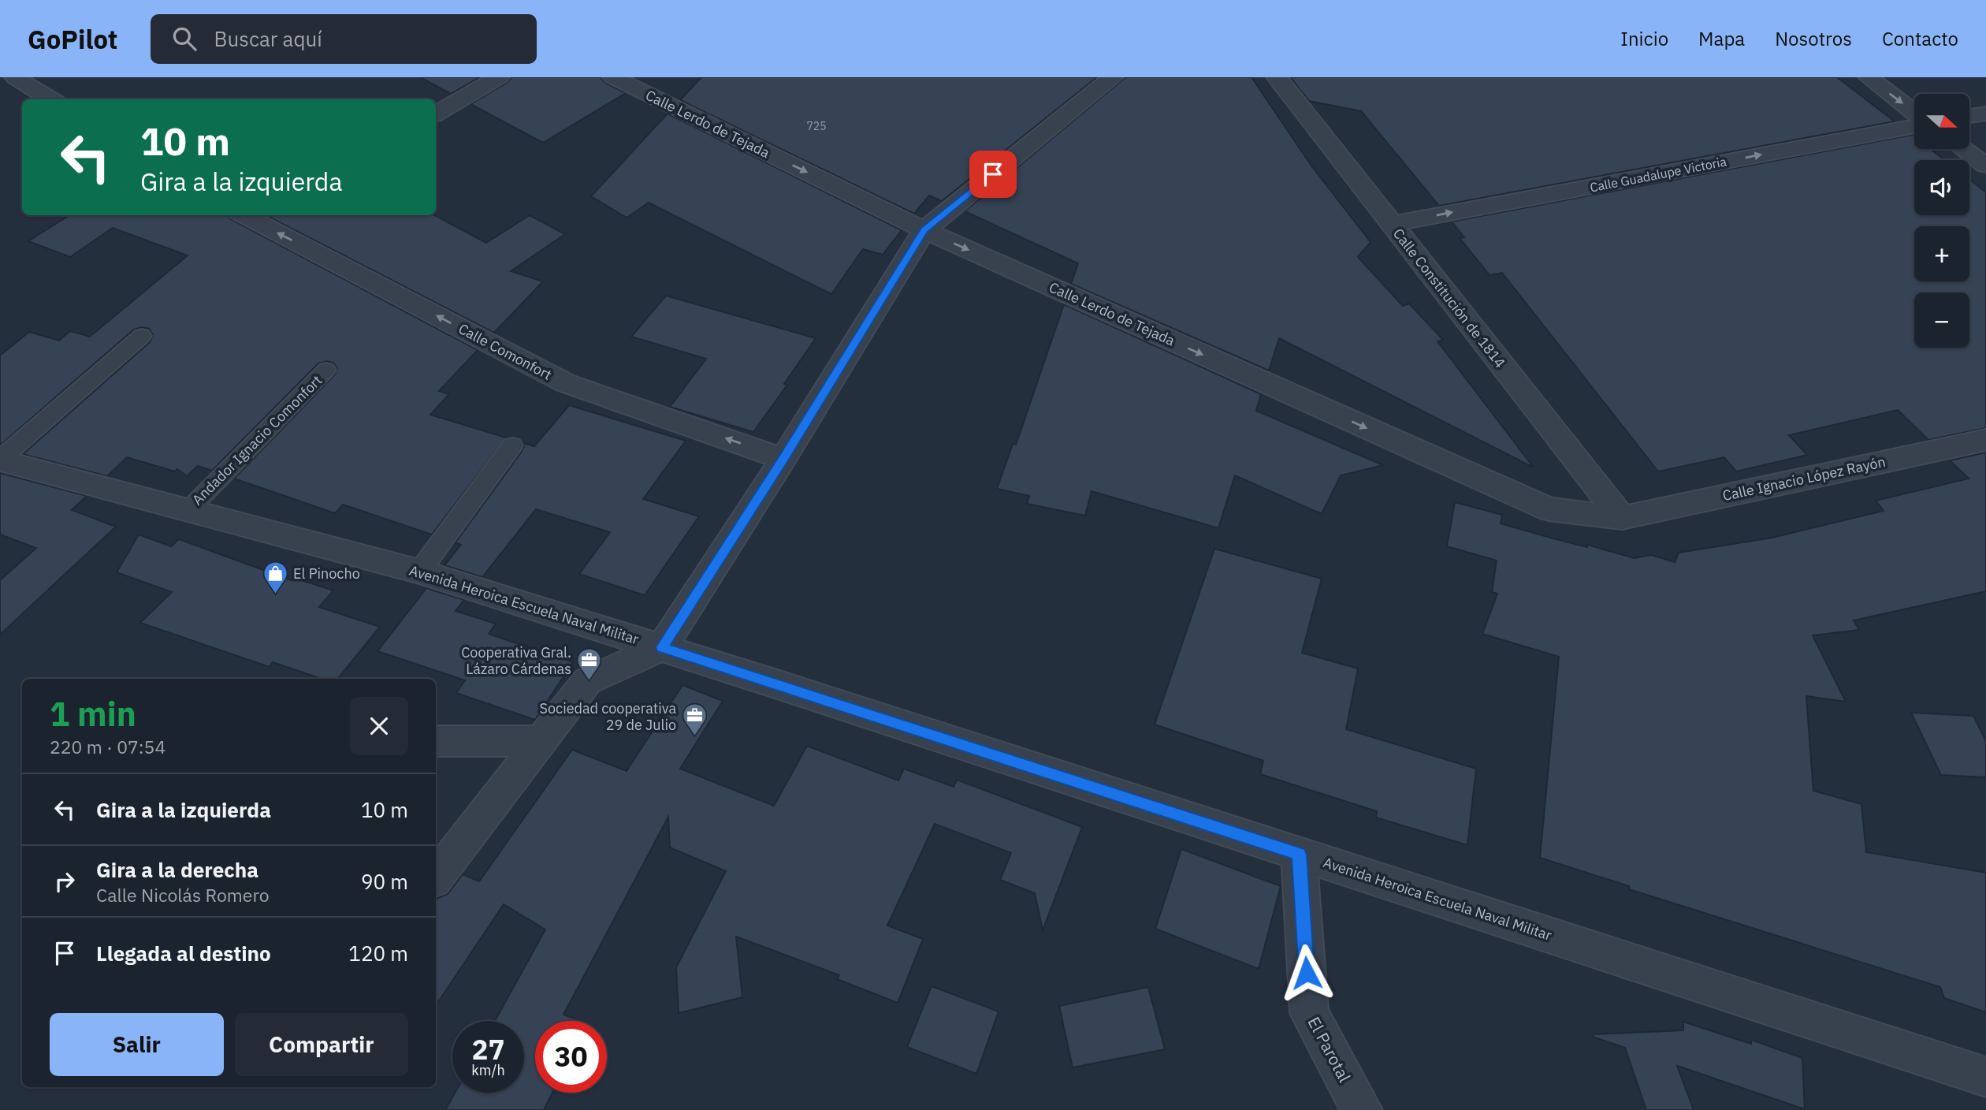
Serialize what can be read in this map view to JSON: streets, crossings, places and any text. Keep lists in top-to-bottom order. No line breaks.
{"streets":{"street":["Calle Lerdo de Tejada","Calle Guadalupe Victoria","Calle Constitución de 1814","Calle Comonfort","Calle Ignacio López Rayón","Avenida Heroica Escuela Naval Militar","El Parotal"],"lane":["Andador Ignacio Comonfort"]},"crossings":[["Calle Lerdo de Tejada","Calle Constitución de 1814"],["Calle Lerdo de Tejada","Calle Ignacio López Rayón"],["Calle Guadalupe Victoria","Calle Constitución de 1814"],["Calle Constitución de 1814","Calle Ignacio López Rayón"],["Andador Ignacio Comonfort","Avenida Heroica Escuela Naval Militar"],["Avenida Heroica Escuela Naval Militar","El Parotal"]],"one_way":["Calle Lerdo de Tejada","Calle Guadalupe Victoria","Calle Comonfort"],"places":{"shop":["El Pinocho"],"office":["Cooperativa Gral. Lázaro Cárdenas","Sociedad cooperativa 29 de Julio"]},"house_numbers":["725"],"north":"right","page":{"header":"GoPilot","search":"Buscar aquí","nav":["Inicio","Mapa","Nosotros","Contacto"],"map_buttons":["+","−"],"turn":["10 m","Gira a la izquierda"],"heading":["1 min","220 m · 07:54"],"list":[{"name":"Gira a la izquierda","value":"10 m"},{"name":"Gira a la derecha","note":"Calle Nicolás Romero","value":"90 m"},{"name":"Llegada al destino","value":"120 m"}],"buttons":["Salir","Compartir"],"speed":"27 km/h","limit":"30"}}
